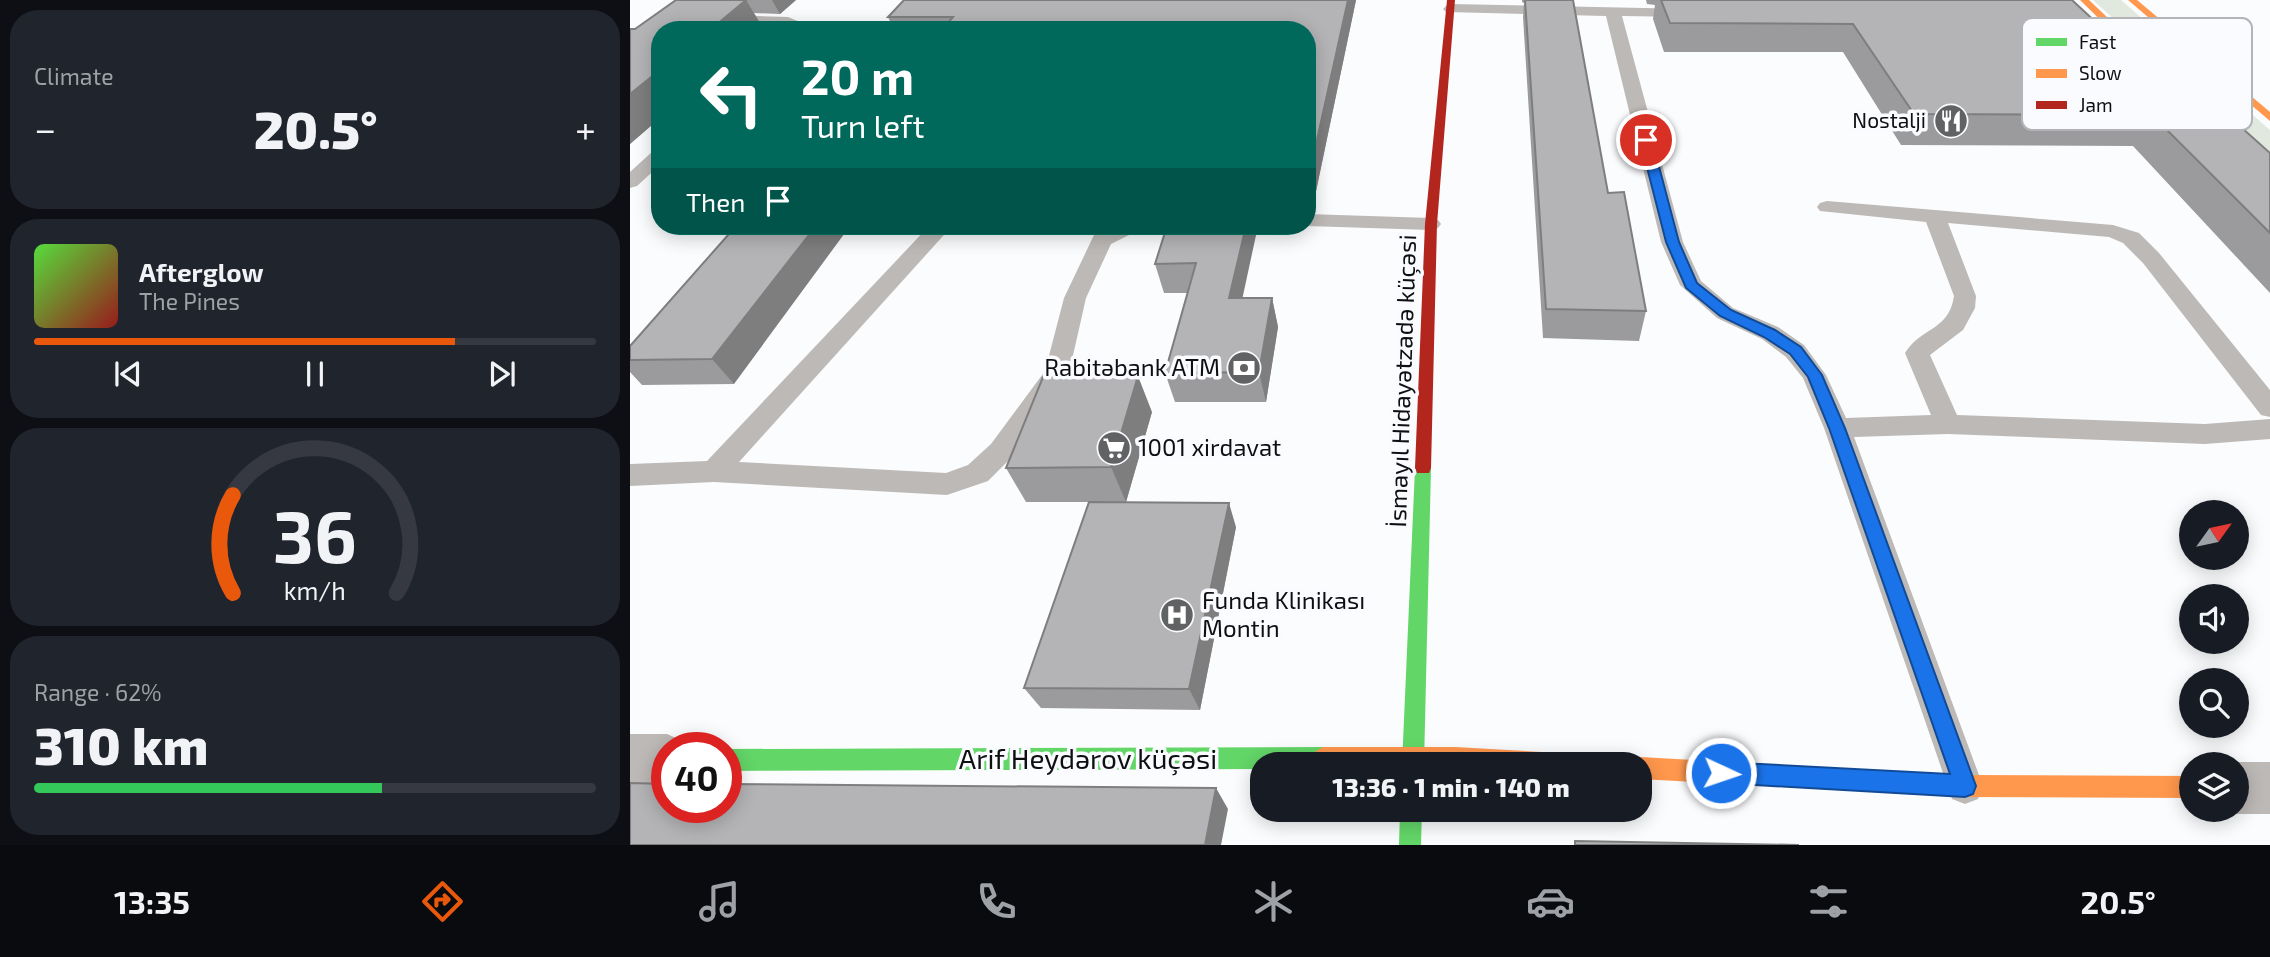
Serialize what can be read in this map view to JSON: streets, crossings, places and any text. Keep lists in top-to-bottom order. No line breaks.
{"streets":{"street":["İsmayıl Hidayətzadə küçəsi","Arif Heydərov küçəsi"]},"places":{"restaurant":["Nostalji"],"bank":["Rabitəbank ATM"],"supermarket":["1001 xirdavat"],"hospital":["Funda Klinikası Montin"]},"legend":["Fast","Slow","Jam"],"north":"top right","page":{"tile":["Climate",["Range · 62%","310 km"]],"turn":["20 m","Turn left"],"heat":["−","20.5°","+"],"then":"Then","song":["Afterglow","The Pines"],"limit":"40","trip":"13:36 · 1 min · 140 m","tabs":["13:35","20.5°"],"gauge":["36","km/h"]}}
